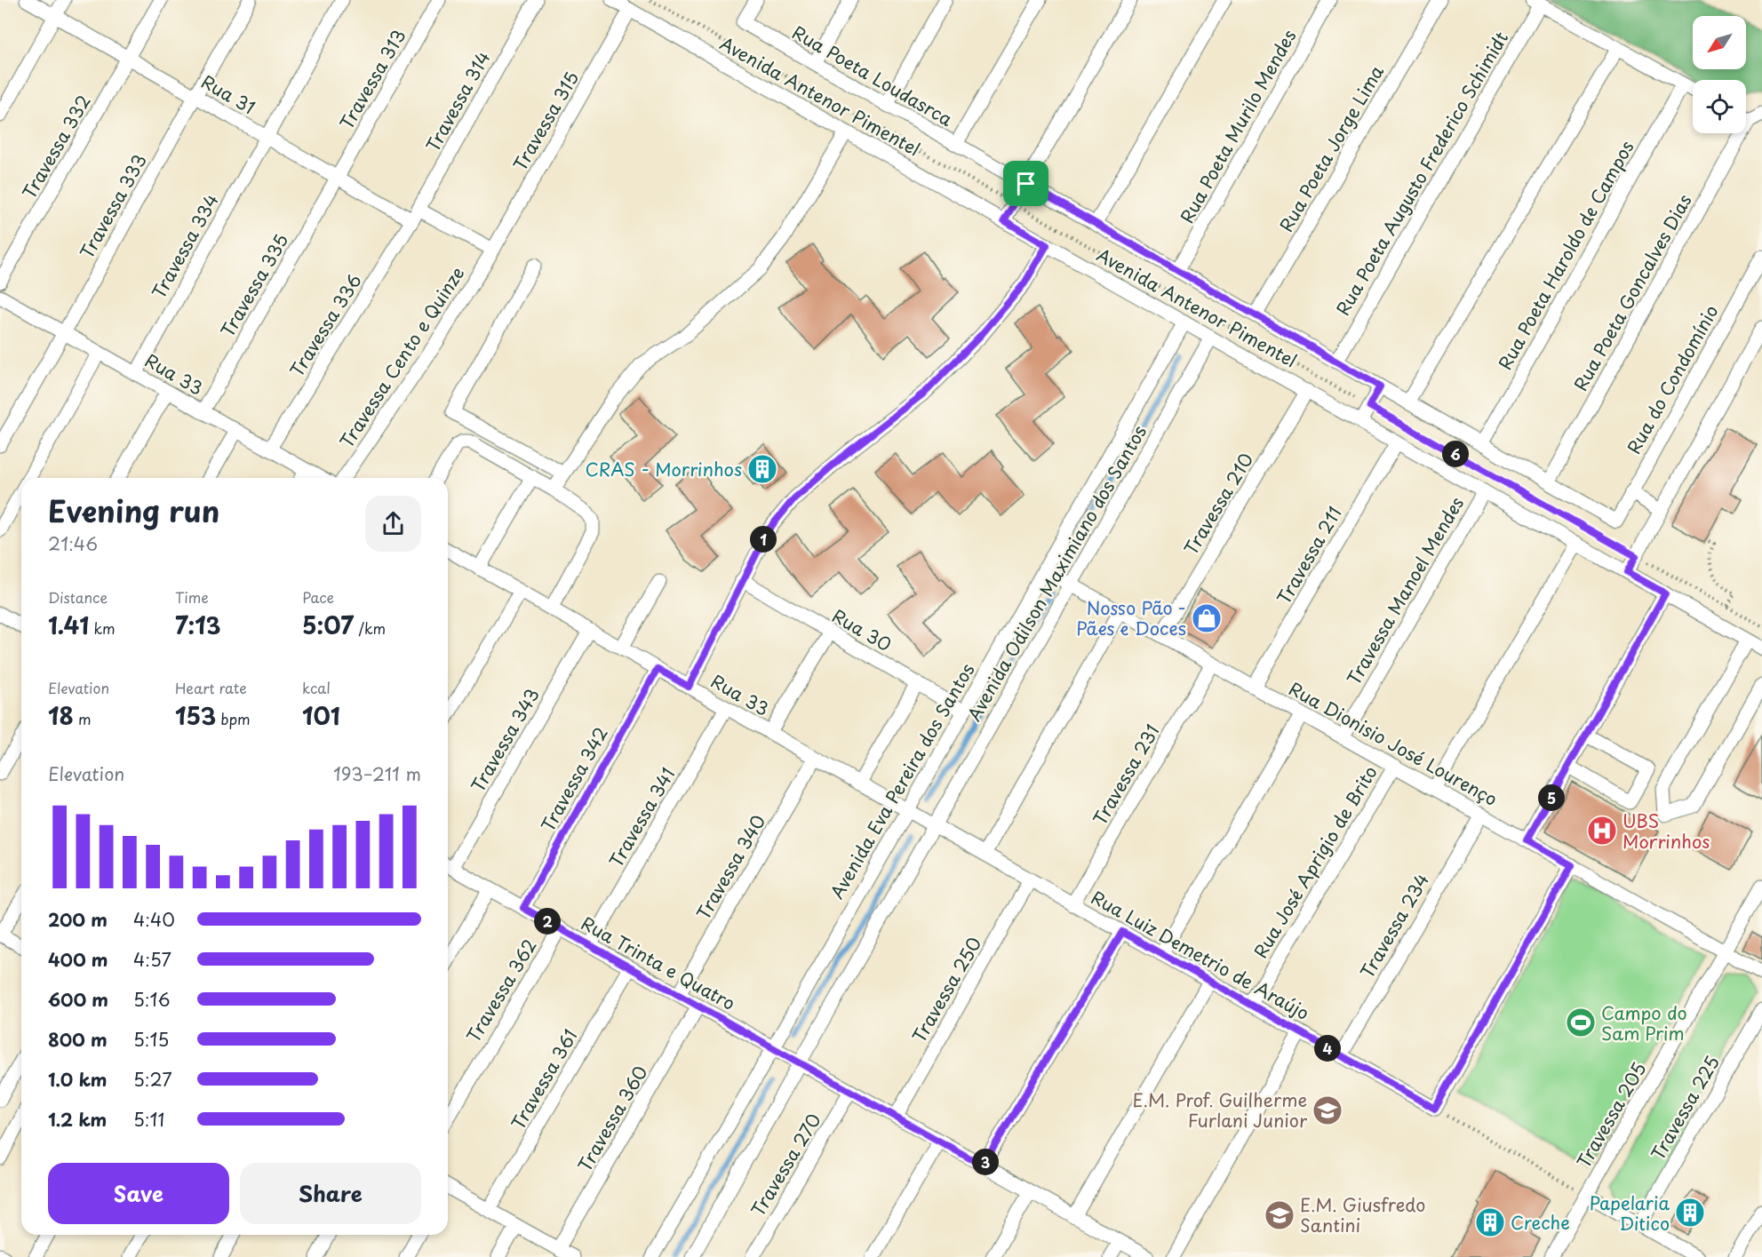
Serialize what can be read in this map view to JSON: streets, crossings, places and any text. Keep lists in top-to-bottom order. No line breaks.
{"streets":{"street":["Rua Poeta Loudasrca","Travessa 313","Rua 31","Avenida Antenor Pimentel","Travessa 314","Travessa 315","Rua Poeta Murilo Mendes","Travessa 332","Rua Poeta Jorge Lima","Rua Poeta Augusto Frederico Schimidt","Travessa 333","Travessa 334","Rua Poeta Haroldo de Campos","Travessa 335","Rua Poeta Goncalves Dias","Travessa 336","Travessa Cento e Quinze","Rua 33","Rua do Condomínio","Travessa 210","Travessa 211","Avenida Odilson Maximiano dos Santos","Travessa Manoel Mendes","Rua 30","Travessa 343","Rua Dionisio José Lourenço","Travessa 231","Travessa 342","Avenida Eva Pereira dos Santos","Travessa 341","Rua José Aprigio de Brito","Travessa 340","Travessa 234","Rua Luiz Demetrio de Araújo","Rua Trinta e Quatro","Travessa 250","Travessa 362","Travessa 361","Travessa 225","Travessa 205","Travessa 360","Travessa 270"]},"crossings":[["Rua Poeta Loudasrca","Rua Poeta Murilo Mendes"],["Rua Poeta Loudasrca","Rua Poeta Jorge Lima"],["Rua Poeta Loudasrca","Rua Poeta Augusto Frederico Schimidt"],["Rua Poeta Loudasrca","Rua Poeta Haroldo de Campos"],["Rua Poeta Loudasrca","Rua Poeta Goncalves Dias"],["Rua Poeta Loudasrca","Rua do Condomínio"],["Travessa 313","Rua 31"],["Travessa 313","Travessa 335"],["Rua 31","Travessa 314"],["Rua 31","Travessa 315"],["Rua 31","Travessa 332"],["Rua 31","Travessa 333"],["Rua 31","Travessa 334"],["Rua 31","Travessa 335"],["Rua 31","Travessa 336"],["Rua 31","Travessa Cento e Quinze"],["Avenida Antenor Pimentel","Travessa 315"],["Avenida Antenor Pimentel","Travessa 210"],["Avenida Antenor Pimentel","Travessa 211"],["Avenida Antenor Pimentel","Avenida Odilson Maximiano dos Santos"],["Avenida Antenor Pimentel","Travessa Manoel Mendes"],["Avenida Antenor Pimentel","Avenida Eva Pereira dos Santos"],["Travessa 314","Travessa 336"],["Travessa 315","Travessa Cento e Quinze"],["Travessa 333","Rua 33"],["Travessa 334","Rua 33"],["Travessa 335","Rua 33"],["Travessa 336","Rua 33"],["Rua 33","Avenida Odilson Maximiano dos Santos"],["Rua 33","Travessa 343"],["Rua 33","Travessa 342"],["Rua 33","Avenida Eva Pereira dos Santos"],["Rua 33","Travessa 341"],["Rua 33","Travessa 340"],["Rua 33","Rua Luiz Demetrio de Araújo"],["Travessa 210","Rua Dionisio José Lourenço"],["Travessa 211","Rua Dionisio José Lourenço"],["Avenida Odilson Maximiano dos Santos","Rua Dionisio José Lourenço"],["Avenida Odilson Maximiano dos Santos","Rua Luiz Demetrio de Araújo"],["Travessa Manoel Mendes","Rua Dionisio José Lourenço"],["Rua 30","Avenida Eva Pereira dos Santos"],["Rua Dionisio José Lourenço","Travessa 231"],["Rua Dionisio José Lourenço","Avenida Eva Pereira dos Santos"],["Rua Dionisio José Lourenço","Rua José Aprigio de Brito"],["Rua Dionisio José Lourenço","Travessa 234"],["Rua Dionisio José Lourenço","Travessa 205"],["Travessa 231","Rua Luiz Demetrio de Araújo"],["Travessa 342","Rua Trinta e Quatro"],["Avenida Eva Pereira dos Santos","Rua Trinta e Quatro"],["Travessa 341","Rua Trinta e Quatro"],["Rua José Aprigio de Brito","Rua Luiz Demetrio de Araújo"],["Travessa 340","Rua Trinta e Quatro"],["Travessa 234","Rua Luiz Demetrio de Araújo"],["Rua Luiz Demetrio de Araújo","Travessa 250"],["Rua Trinta e Quatro","Travessa 250"],["Rua Trinta e Quatro","Travessa 362"],["Rua Trinta e Quatro","Travessa 361"],["Rua Trinta e Quatro","Travessa 360"],["Rua Trinta e Quatro","Travessa 270"]],"places":{"building":["CRAS - Morrinhos","Papelaria Ditico","Creche"],"shop":["Nosso Pão - Pães e Doces"],"hospital":["UBS Morrinhos"],"sports":["Campo do Sam Prim"],"school or university":["E.M. Prof. Guilherme Furlani Junior","E.M. Giusfredo Santini"]},"north":"bottom left","page":{"pins":["6","1","5","2","4","3"],"heading":["Evening run","21:46"],"stats":[["Distance","1.41 km"],["Time","7:13"],["Pace","5:07 /km"],["Elevation","18 m"],["Heart rate","153 bpm"],["kcal","101"]],"chart":["Elevation","193–211 m"],"list":[{"name":"200 m","note":"4:40"},{"name":"400 m","note":"4:57"},{"name":"600 m","note":"5:16"},{"name":"800 m","note":"5:15"},{"name":"1.0 km","note":"5:27"},{"name":"1.2 km","note":"5:11"}],"buttons":["Save","Share"]}}
